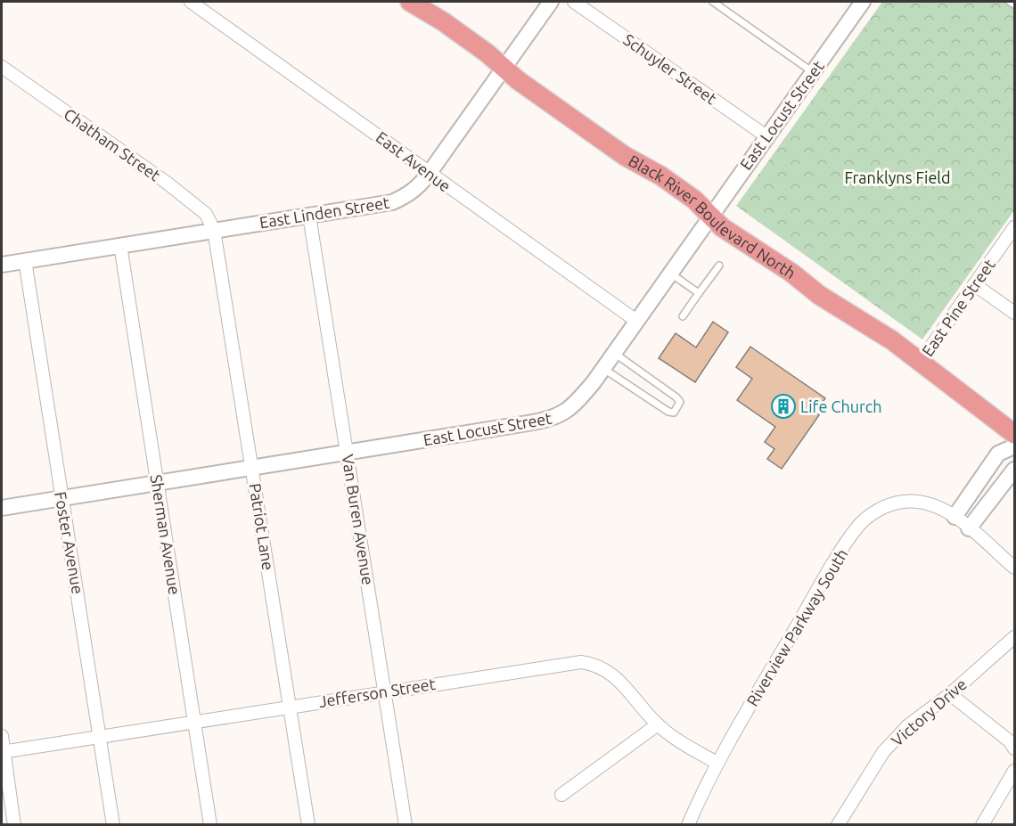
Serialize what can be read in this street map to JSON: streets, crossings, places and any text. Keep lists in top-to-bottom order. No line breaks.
{"streets":{"main road":["Black River Boulevard North"],"street":["Schuyler Street","East Locust Street","Chatham Street","East Avenue","East Linden Street","East Pine Street","Van Buren Avenue","Patriot Lane","Sherman Avenue","Foster Avenue","Riverview Parkway South","Jefferson Street","Victory Drive"]},"crossings":[["Schuyler Street","East Locust Street"],["East Locust Street","East Avenue"],["East Locust Street","Black River Boulevard North"],["East Locust Street","Van Buren Avenue"],["East Locust Street","Patriot Lane"],["East Locust Street","Sherman Avenue"],["East Locust Street","Foster Avenue"],["Chatham Street","East Linden Street"],["Chatham Street","Patriot Lane"],["East Avenue","East Linden Street"],["East Linden Street","Black River Boulevard North"],["East Linden Street","Van Buren Avenue"],["East Linden Street","Patriot Lane"],["East Linden Street","Sherman Avenue"],["East Linden Street","Foster Avenue"],["Black River Boulevard North","East Pine Street"],["Van Buren Avenue","Jefferson Street"],["Patriot Lane","Jefferson Street"],["Sherman Avenue","Jefferson Street"],["Foster Avenue","Jefferson Street"],["Riverview Parkway South","Jefferson Street"]],"parks":["Franklyns Field"],"places":{"building":["Life Church"]}}
